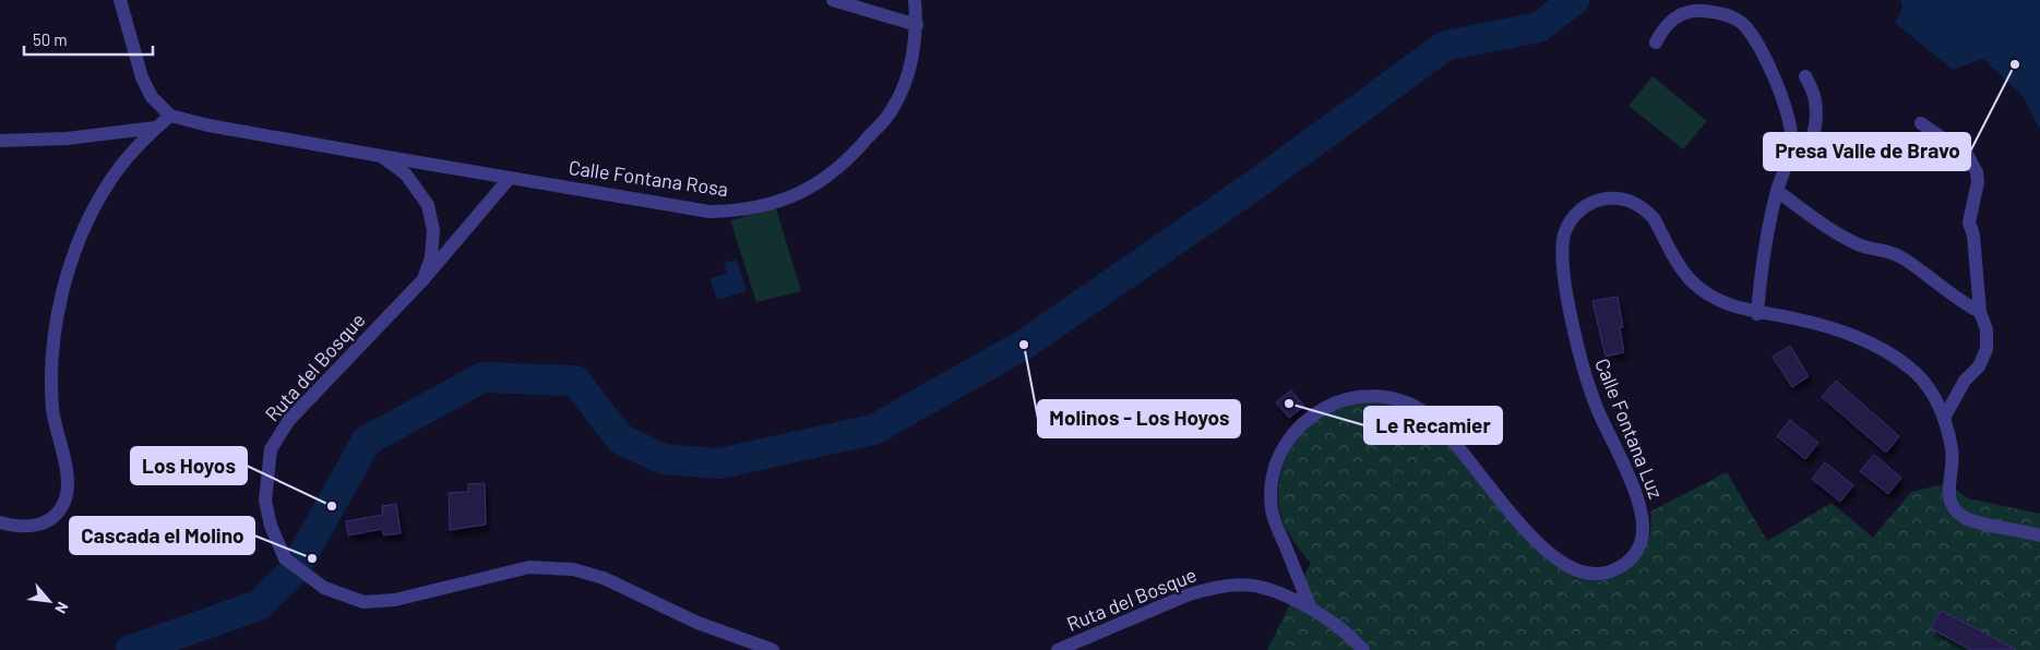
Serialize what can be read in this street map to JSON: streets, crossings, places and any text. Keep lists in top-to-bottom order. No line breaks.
{"streets":{"street":["Calle Fontana Rosa","Ruta del Bosque","Calle Fontana Luz"]},"crossings":[["Calle Fontana Rosa","Ruta del Bosque"],["Ruta del Bosque","Calle Fontana Luz"]],"places":["Presa Valle de Bravo","Molinos - Los Hoyos","Le Recamier","Los Hoyos","Cascada el Molino"],"scale_bar":"50 m","north":"bottom right"}
